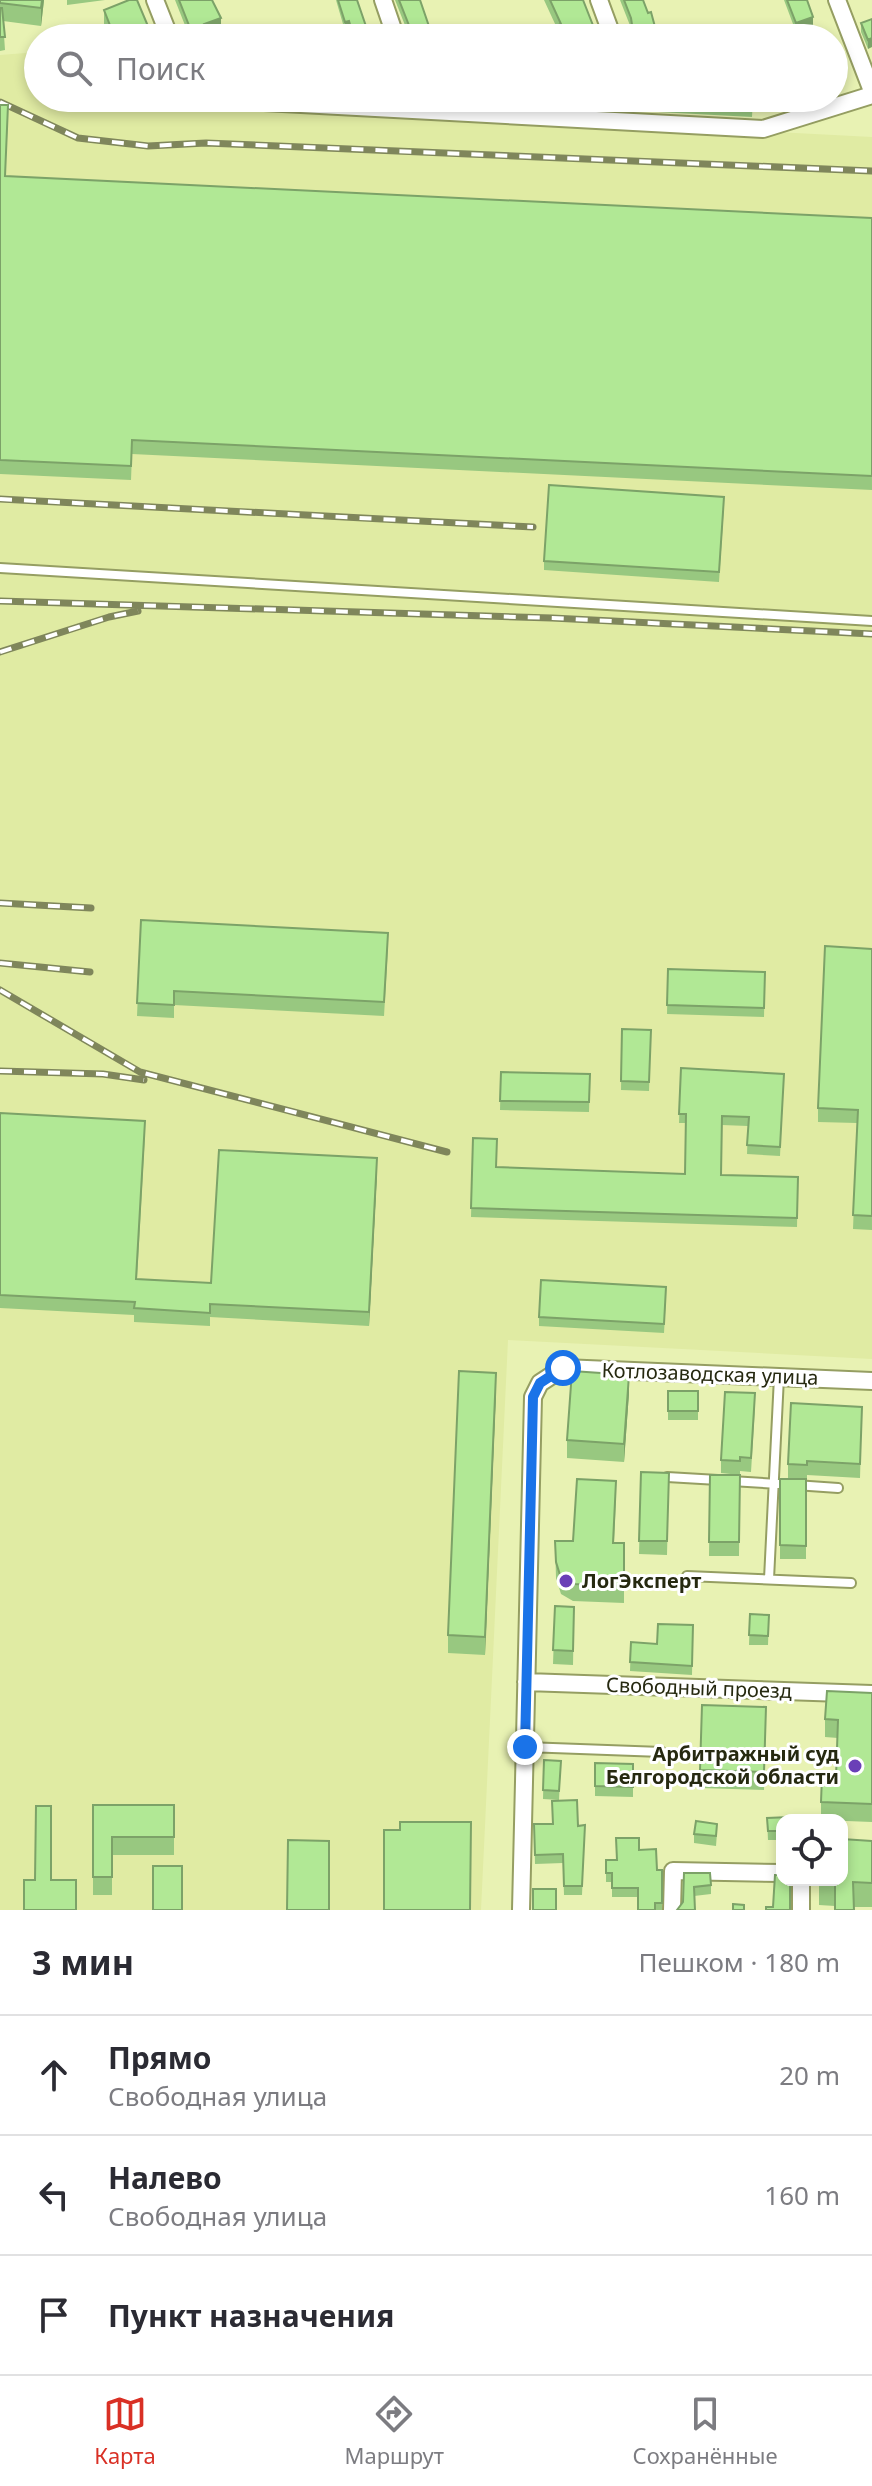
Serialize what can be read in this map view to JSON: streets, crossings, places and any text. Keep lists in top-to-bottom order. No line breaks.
{"streets":{"street":["Котлозаводская улица","Свободный проезд"]},"crossings":[["Котлозаводская улица","Свободный проезд"]],"places":["ЛогЭксперт","Арбитражный суд Белгородской области"],"page":{"search":"Поиск","heading":["3 мин","Пешком · 180 m"],"list":[["Прямо","Свободная улица","20 m"],["Налево","Свободная улица","160 m"],"Пункт назначения"],"nav":["Карта","Маршрут","Сохранённые"]}}
